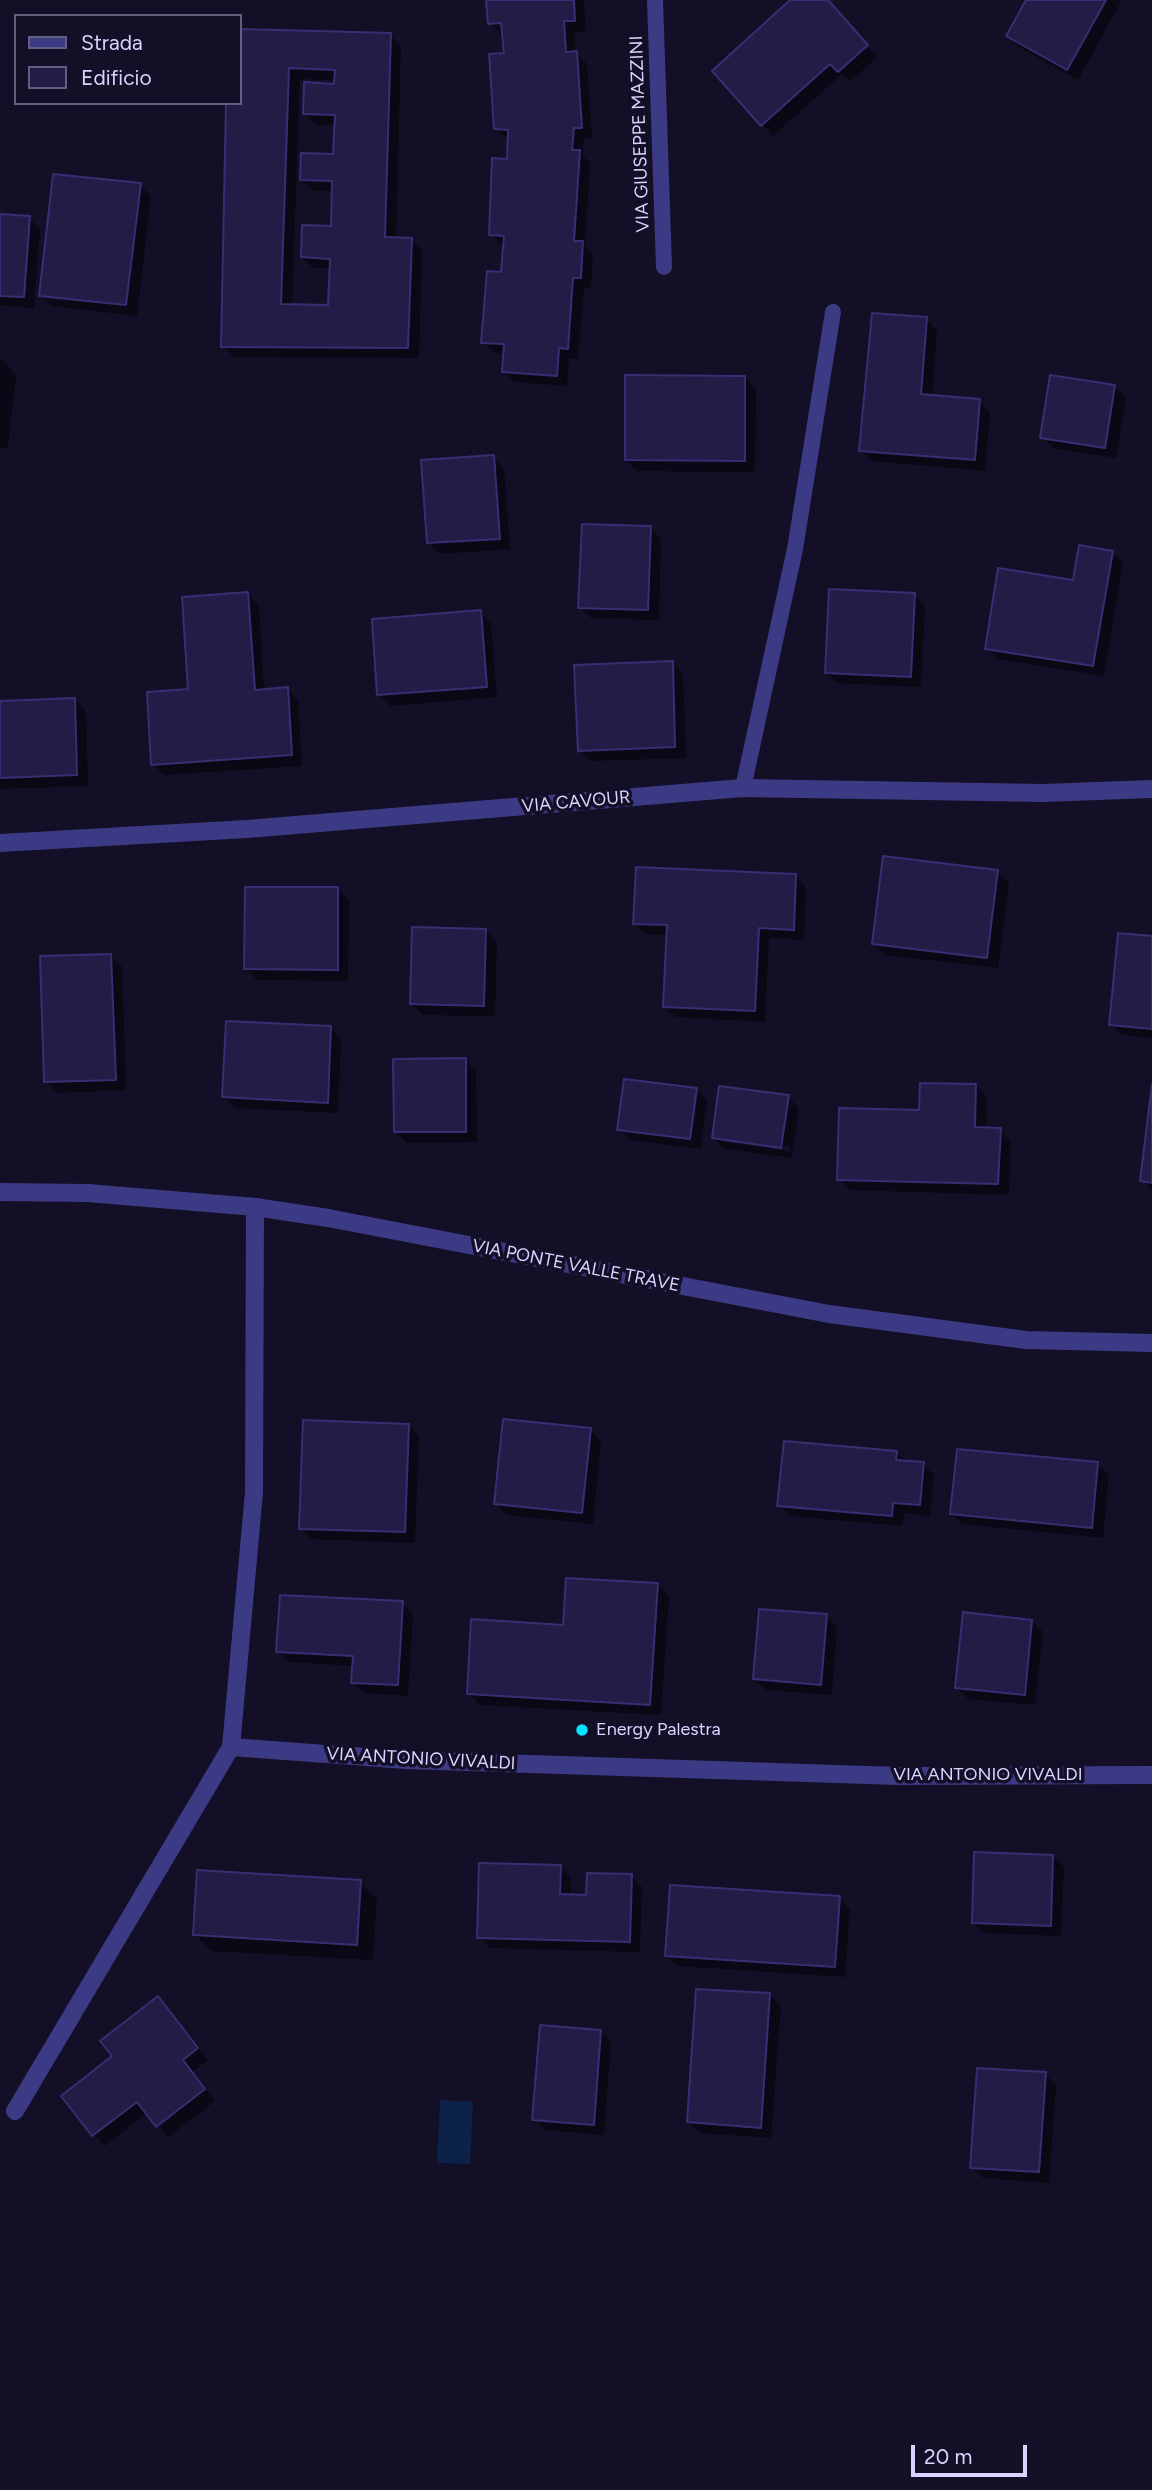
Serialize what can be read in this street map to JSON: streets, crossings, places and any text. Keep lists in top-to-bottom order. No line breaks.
{"streets":{"street":["VIA CAVOUR","VIA PONTE VALLE TRAVE","VIA ANTONIO VIVALDI"],"lane":["VIA GIUSEPPE MAZZINI"]},"places":["Energy Palestra"],"legend":["Strada","Edificio"],"scale_bar":"20 m"}
